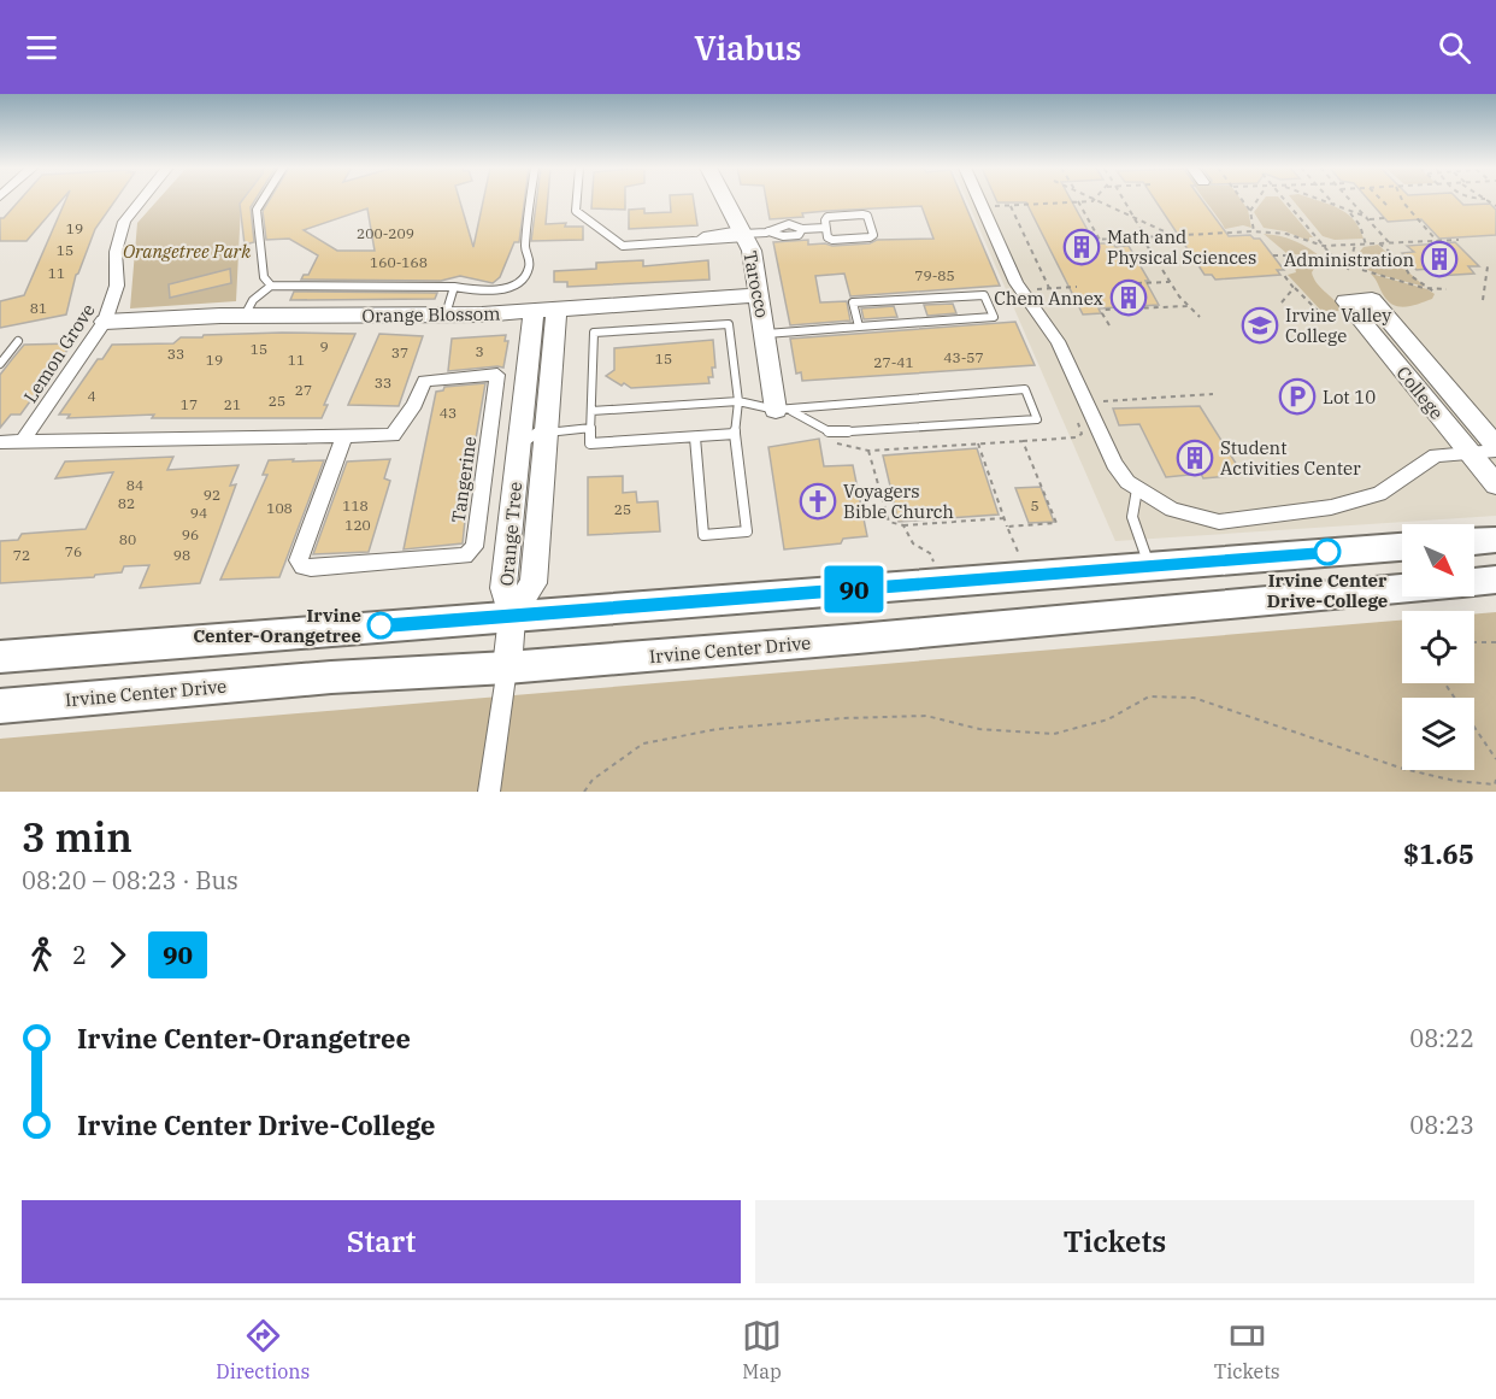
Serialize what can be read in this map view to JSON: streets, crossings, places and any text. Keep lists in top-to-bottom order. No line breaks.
{"streets":{"main road":["Irvine Center Drive"],"street":["Tarocco","Orange Blossom","Lemon Grove","College","Tangerine","Orange Tree"]},"crossings":[["Tarocco","Orange Blossom"],["Orange Blossom","Lemon Grove"],["Orange Blossom","Orange Tree"],["Lemon Grove","Tangerine"]],"parks":["Orangetree Park"],"places":{"building":["Math and Physical Sciences","Administration","Chem Annex","Student Activities Center"],"school or university":["Irvine Valley College"],"parking":["Lot 10"],"church":["Voyagers Bible Church"],"other":["Irvine Center Drive-College","Irvine Center-Orangetree"]},"lines":["bus line 90"],"house_numbers":["19","200-209","15","160-168","11","79-85","81","9","15","3","37","33","43-57","15","19","11","27-41","33","27","4","25","17","21","43","84","92","82","118","5","108","25","94","120","96","80","76","72","98"],"north":"bottom right","page":{"header":"Viabus","on_map":"90","heading":["3 min","08:20 – 08:23 · Bus","$1.65"],"legs":["2","90"],"list":[{"name":"Irvine Center-Orangetree","value":"08:22"},{"name":"Irvine Center Drive-College","value":"08:23"}],"buttons":["Start","Tickets"],"tabs":["Directions","Map","Tickets"]}}
